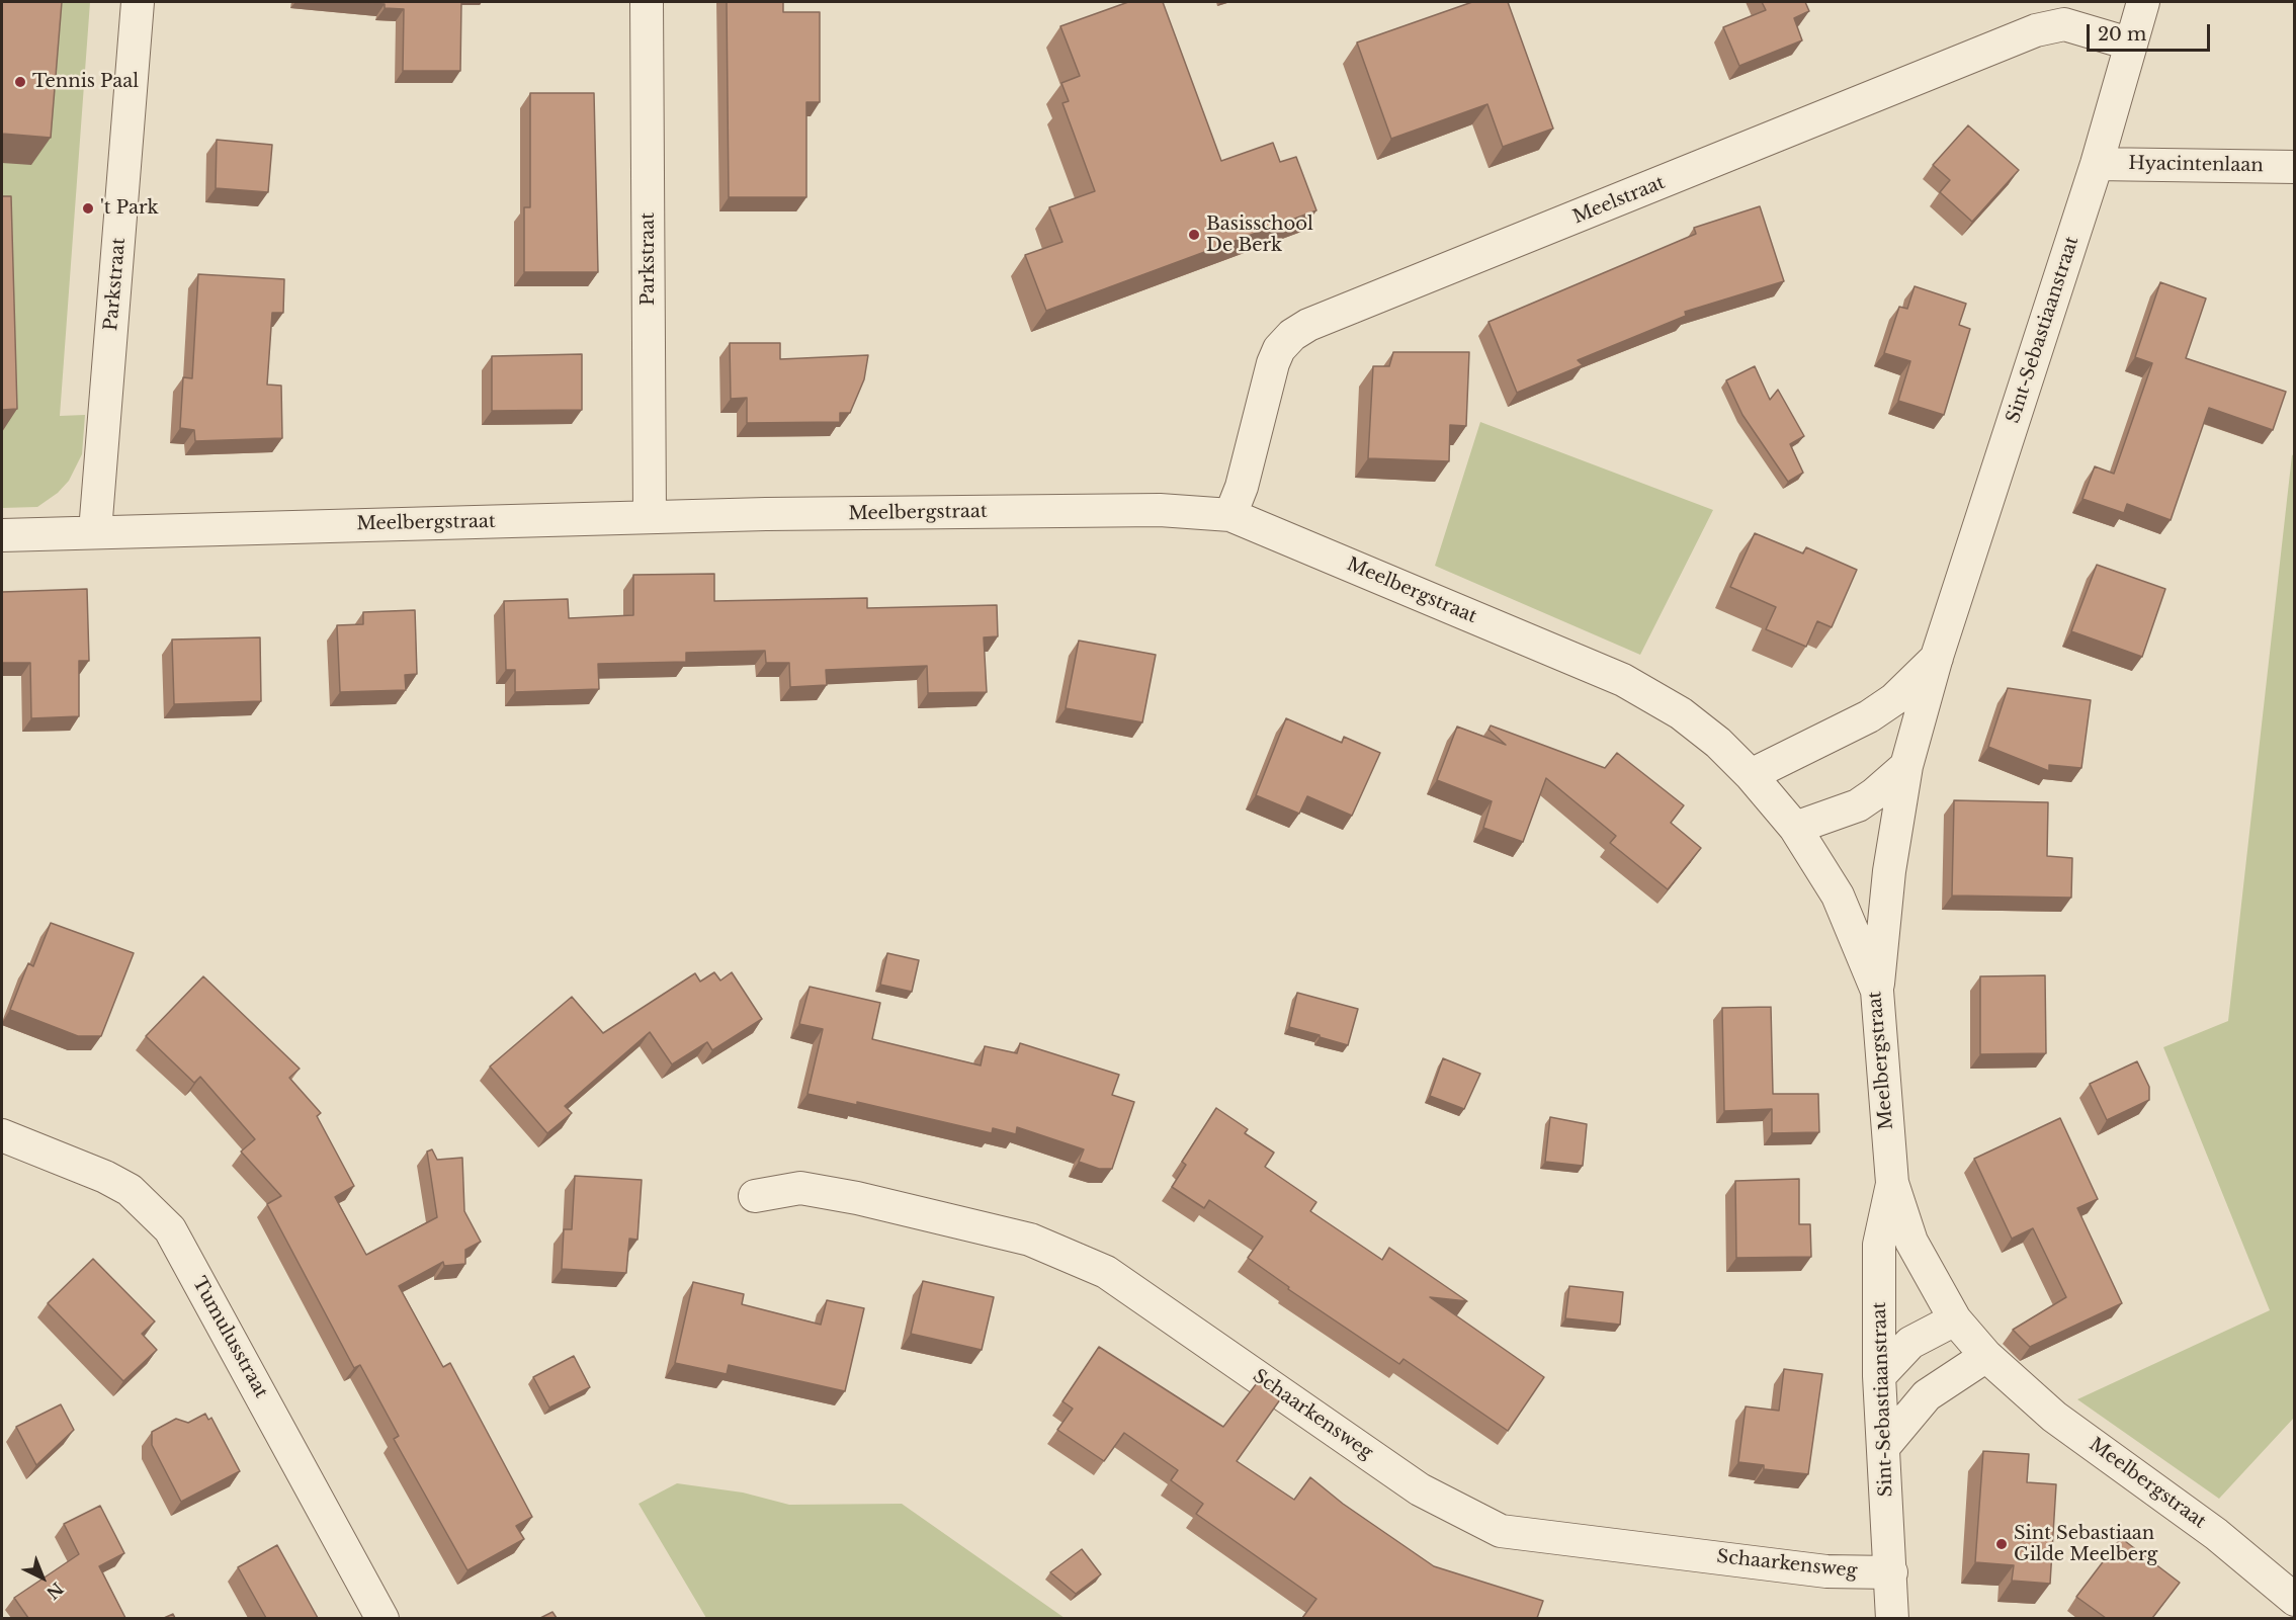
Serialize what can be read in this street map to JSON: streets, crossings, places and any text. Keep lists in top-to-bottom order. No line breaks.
{"streets":{"street":["Hyacintenlaan","Meelstraat","Parkstraat","Sint-Sebastiaanstraat","Meelbergstraat","Tumulusstraat","Schaarkensweg"]},"crossings":[["Hyacintenlaan","Sint-Sebastiaanstraat"],["Meelstraat","Sint-Sebastiaanstraat"],["Meelstraat","Meelbergstraat"],["Parkstraat","Meelbergstraat"],["Sint-Sebastiaanstraat","Meelbergstraat"],["Sint-Sebastiaanstraat","Schaarkensweg"]],"places":["Tennis Paal","'t Park","Basisschool De Berk","Sint Sebastiaan Gilde Meelberg"],"scale_bar":"20 m","north":"bottom right"}
